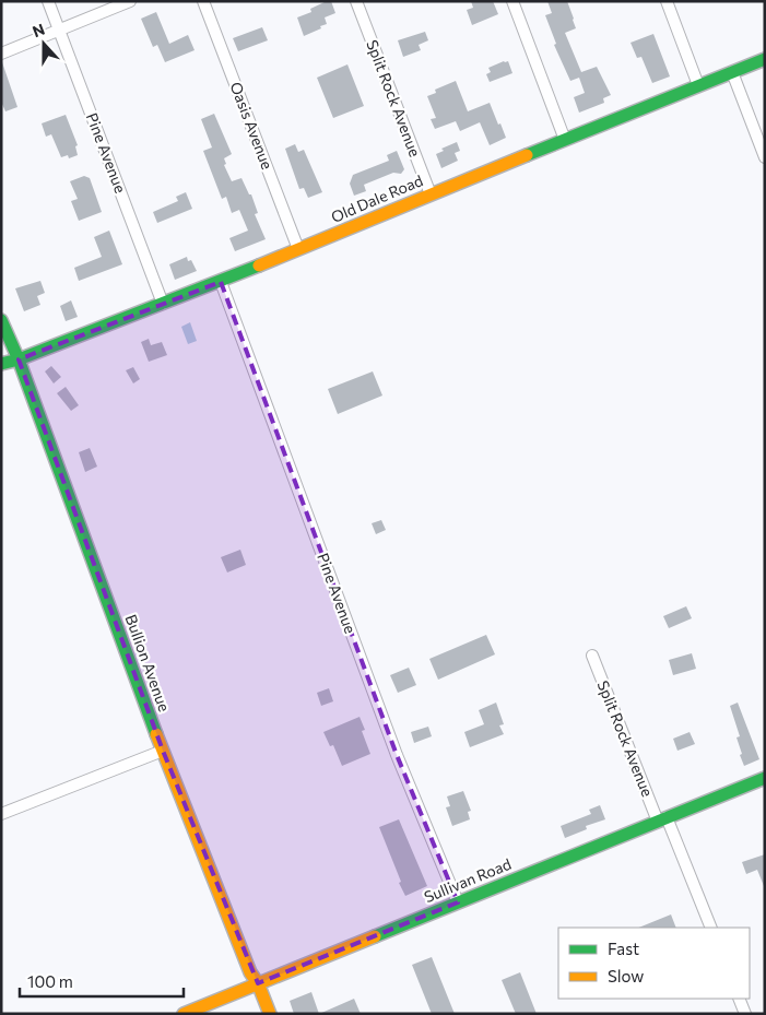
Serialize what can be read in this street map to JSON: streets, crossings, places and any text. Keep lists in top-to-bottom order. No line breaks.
{"streets":{"street":["Split Rock Avenue","Oasis Avenue","Pine Avenue","Old Dale Road","Bullion Avenue","Sullivan Road"]},"crossings":[["Split Rock Avenue","Old Dale Road"],["Split Rock Avenue","Sullivan Road"],["Oasis Avenue","Old Dale Road"],["Pine Avenue","Old Dale Road"],["Pine Avenue","Sullivan Road"],["Old Dale Road","Bullion Avenue"],["Bullion Avenue","Sullivan Road"]],"legend":["Fast","Slow"],"scale_bar":"100 m","north":"top"}
